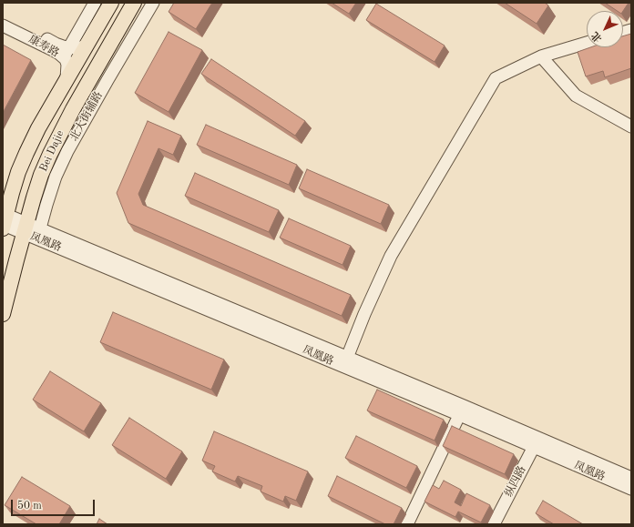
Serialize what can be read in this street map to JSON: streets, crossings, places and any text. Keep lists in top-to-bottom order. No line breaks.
{"streets":{"main road":["Bei Dajie"],"street":["康寿路","北大街辅路","凤凰路","纵四路"]},"crossings":[["康寿路","Bei Dajie"],["北大街辅路","凤凰路"],["Bei Dajie","凤凰路"],["凤凰路","纵四路"]],"scale_bar":"50 m","north":"bottom left"}
